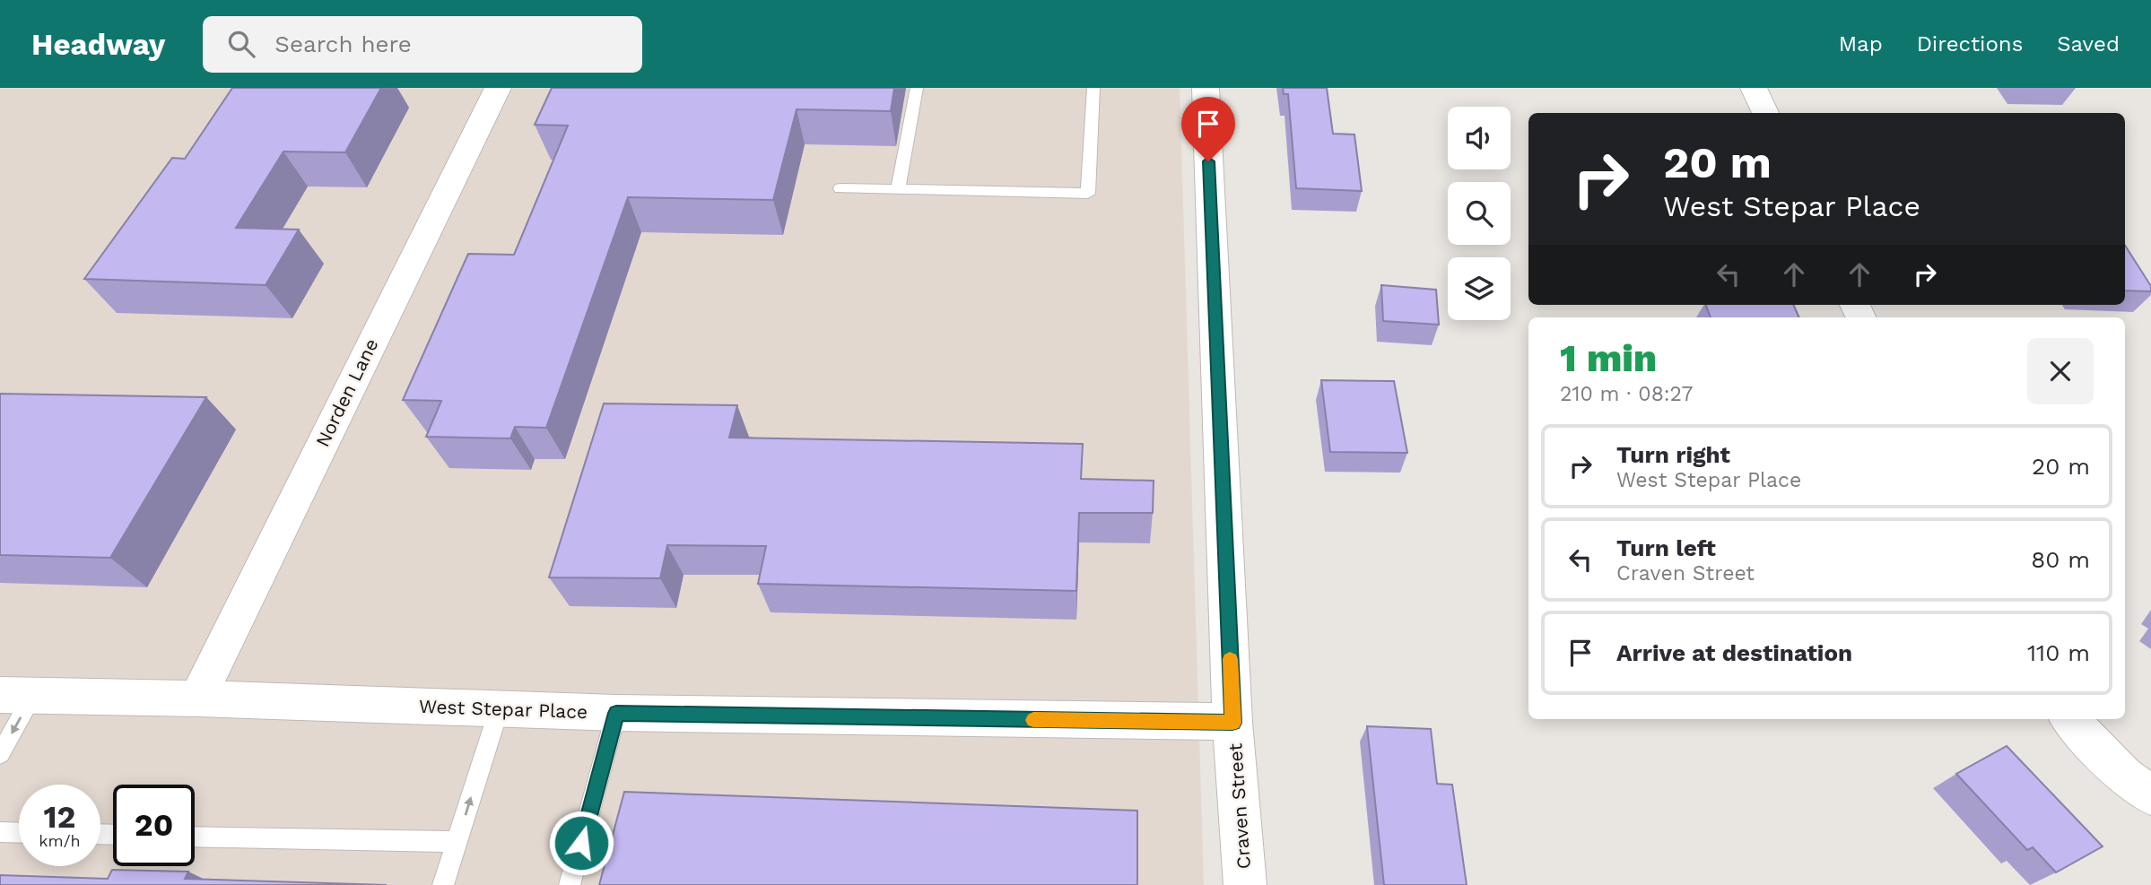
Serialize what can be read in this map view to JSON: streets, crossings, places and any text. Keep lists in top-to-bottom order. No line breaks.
{"streets":{"street":["Norden Lane","West Stepar Place","Craven Street"]},"crossings":[["Norden Lane","West Stepar Place"],["West Stepar Place","Craven Street"]],"page":{"header":"Headway","search":"Search here","nav":["Map","Directions","Saved"],"turn":["20 m","West Stepar Place"],"heading":["1 min","210 m · 08:27"],"list":[{"name":"Turn right","note":"West Stepar Place","value":"20 m"},{"name":"Turn left","note":"Craven Street","value":"80 m"},{"name":"Arrive at destination","value":"110 m"}],"speed":"12 km/h","limit":"20"}}
